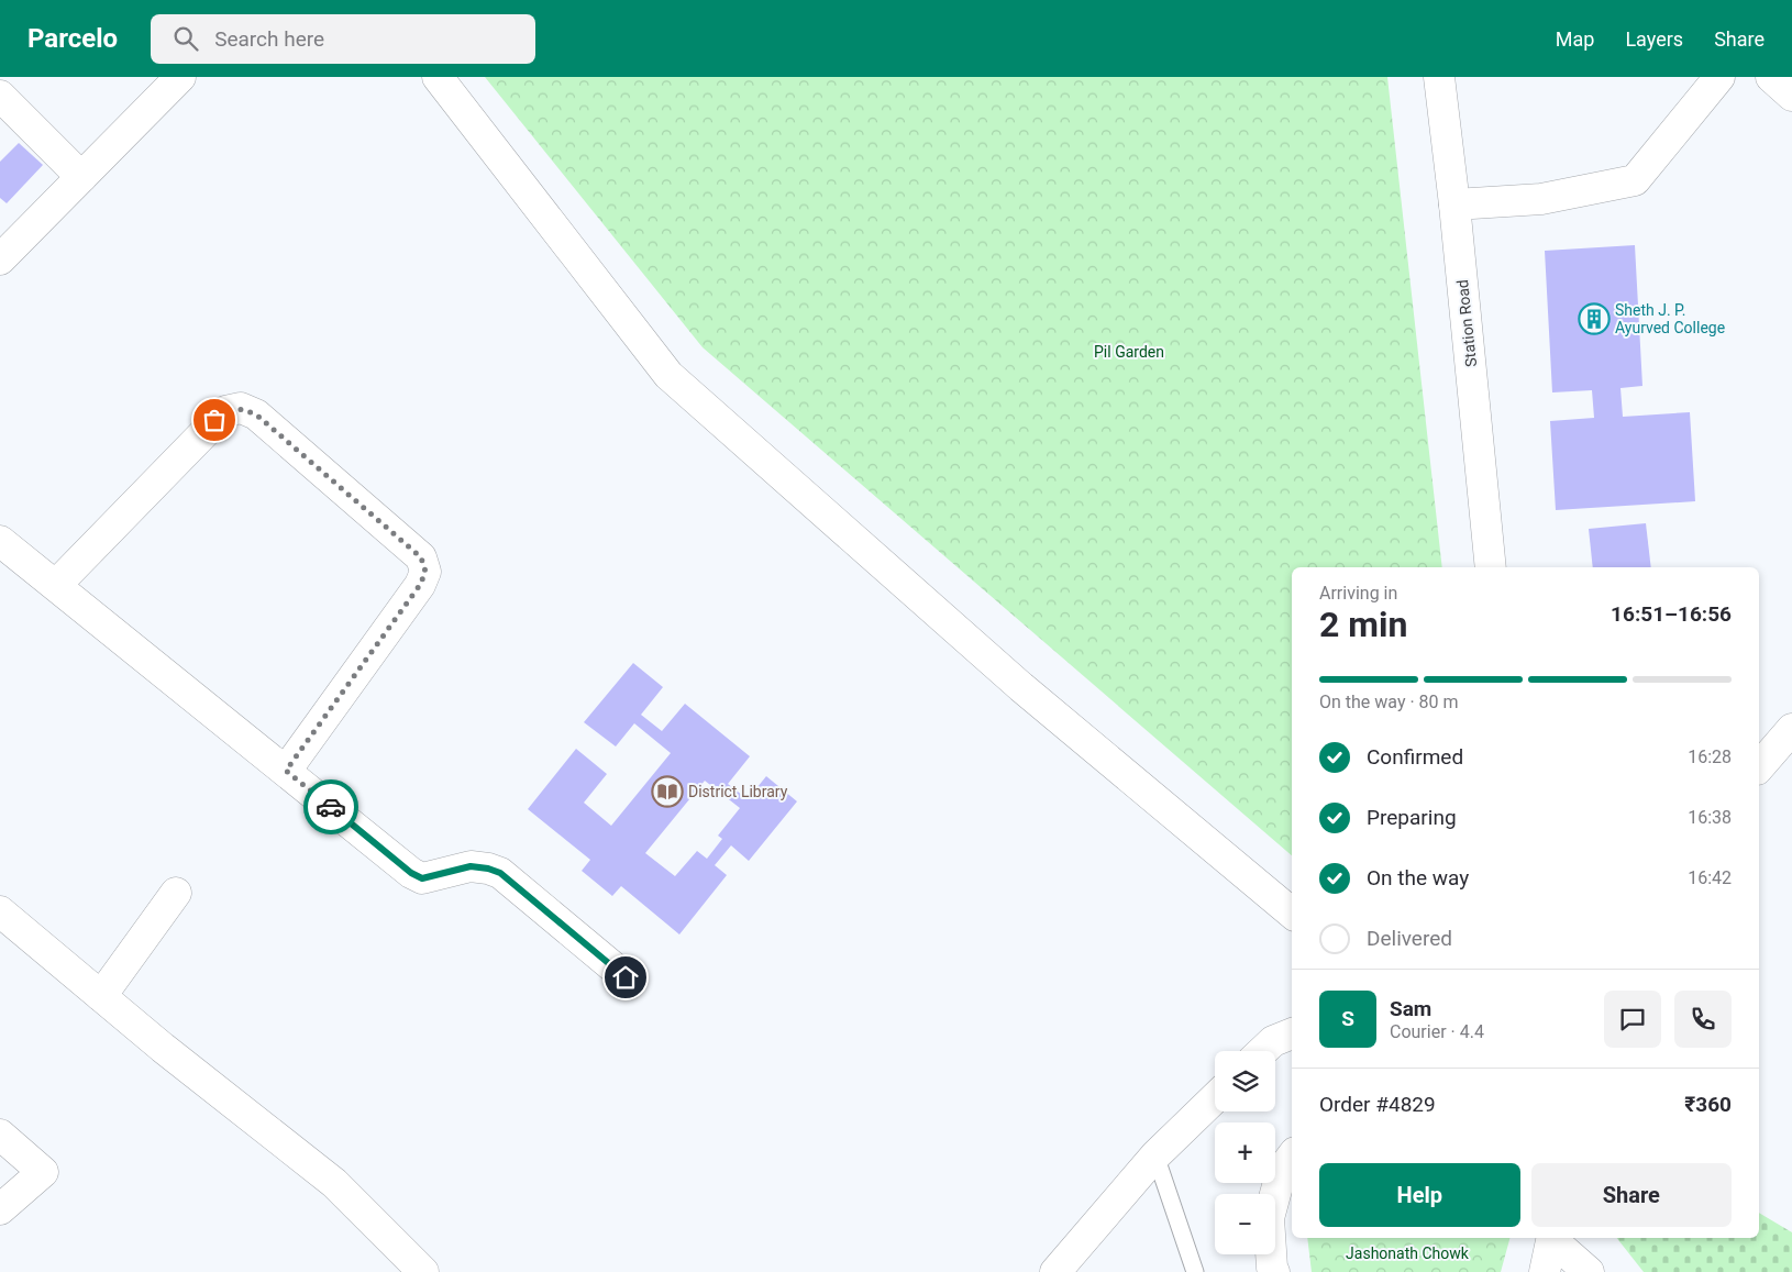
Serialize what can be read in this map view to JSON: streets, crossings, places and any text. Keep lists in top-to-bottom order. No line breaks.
{"streets":{"street":["Station Road"]},"parks":["Pil Garden","Jashonath Chowk"],"places":{"building":["Sheth J. P. Ayurved College"],"library":["District Library"]},"page":{"header":"Parcelo","search":"Search here","nav":["Map","Layers","Share"],"heading":["2 min","Arriving in","16:51–16:56"],"panel":["Sam","Courier · 4.4","Order #4829","₹360"],"bar":"On the way · 80 m","list":[["Confirmed","16:28"],["Preparing","16:38"],["On the way","16:42"],"Delivered"],"round":"S","map_buttons":["+","−"],"buttons":["Help","Share"]}}
